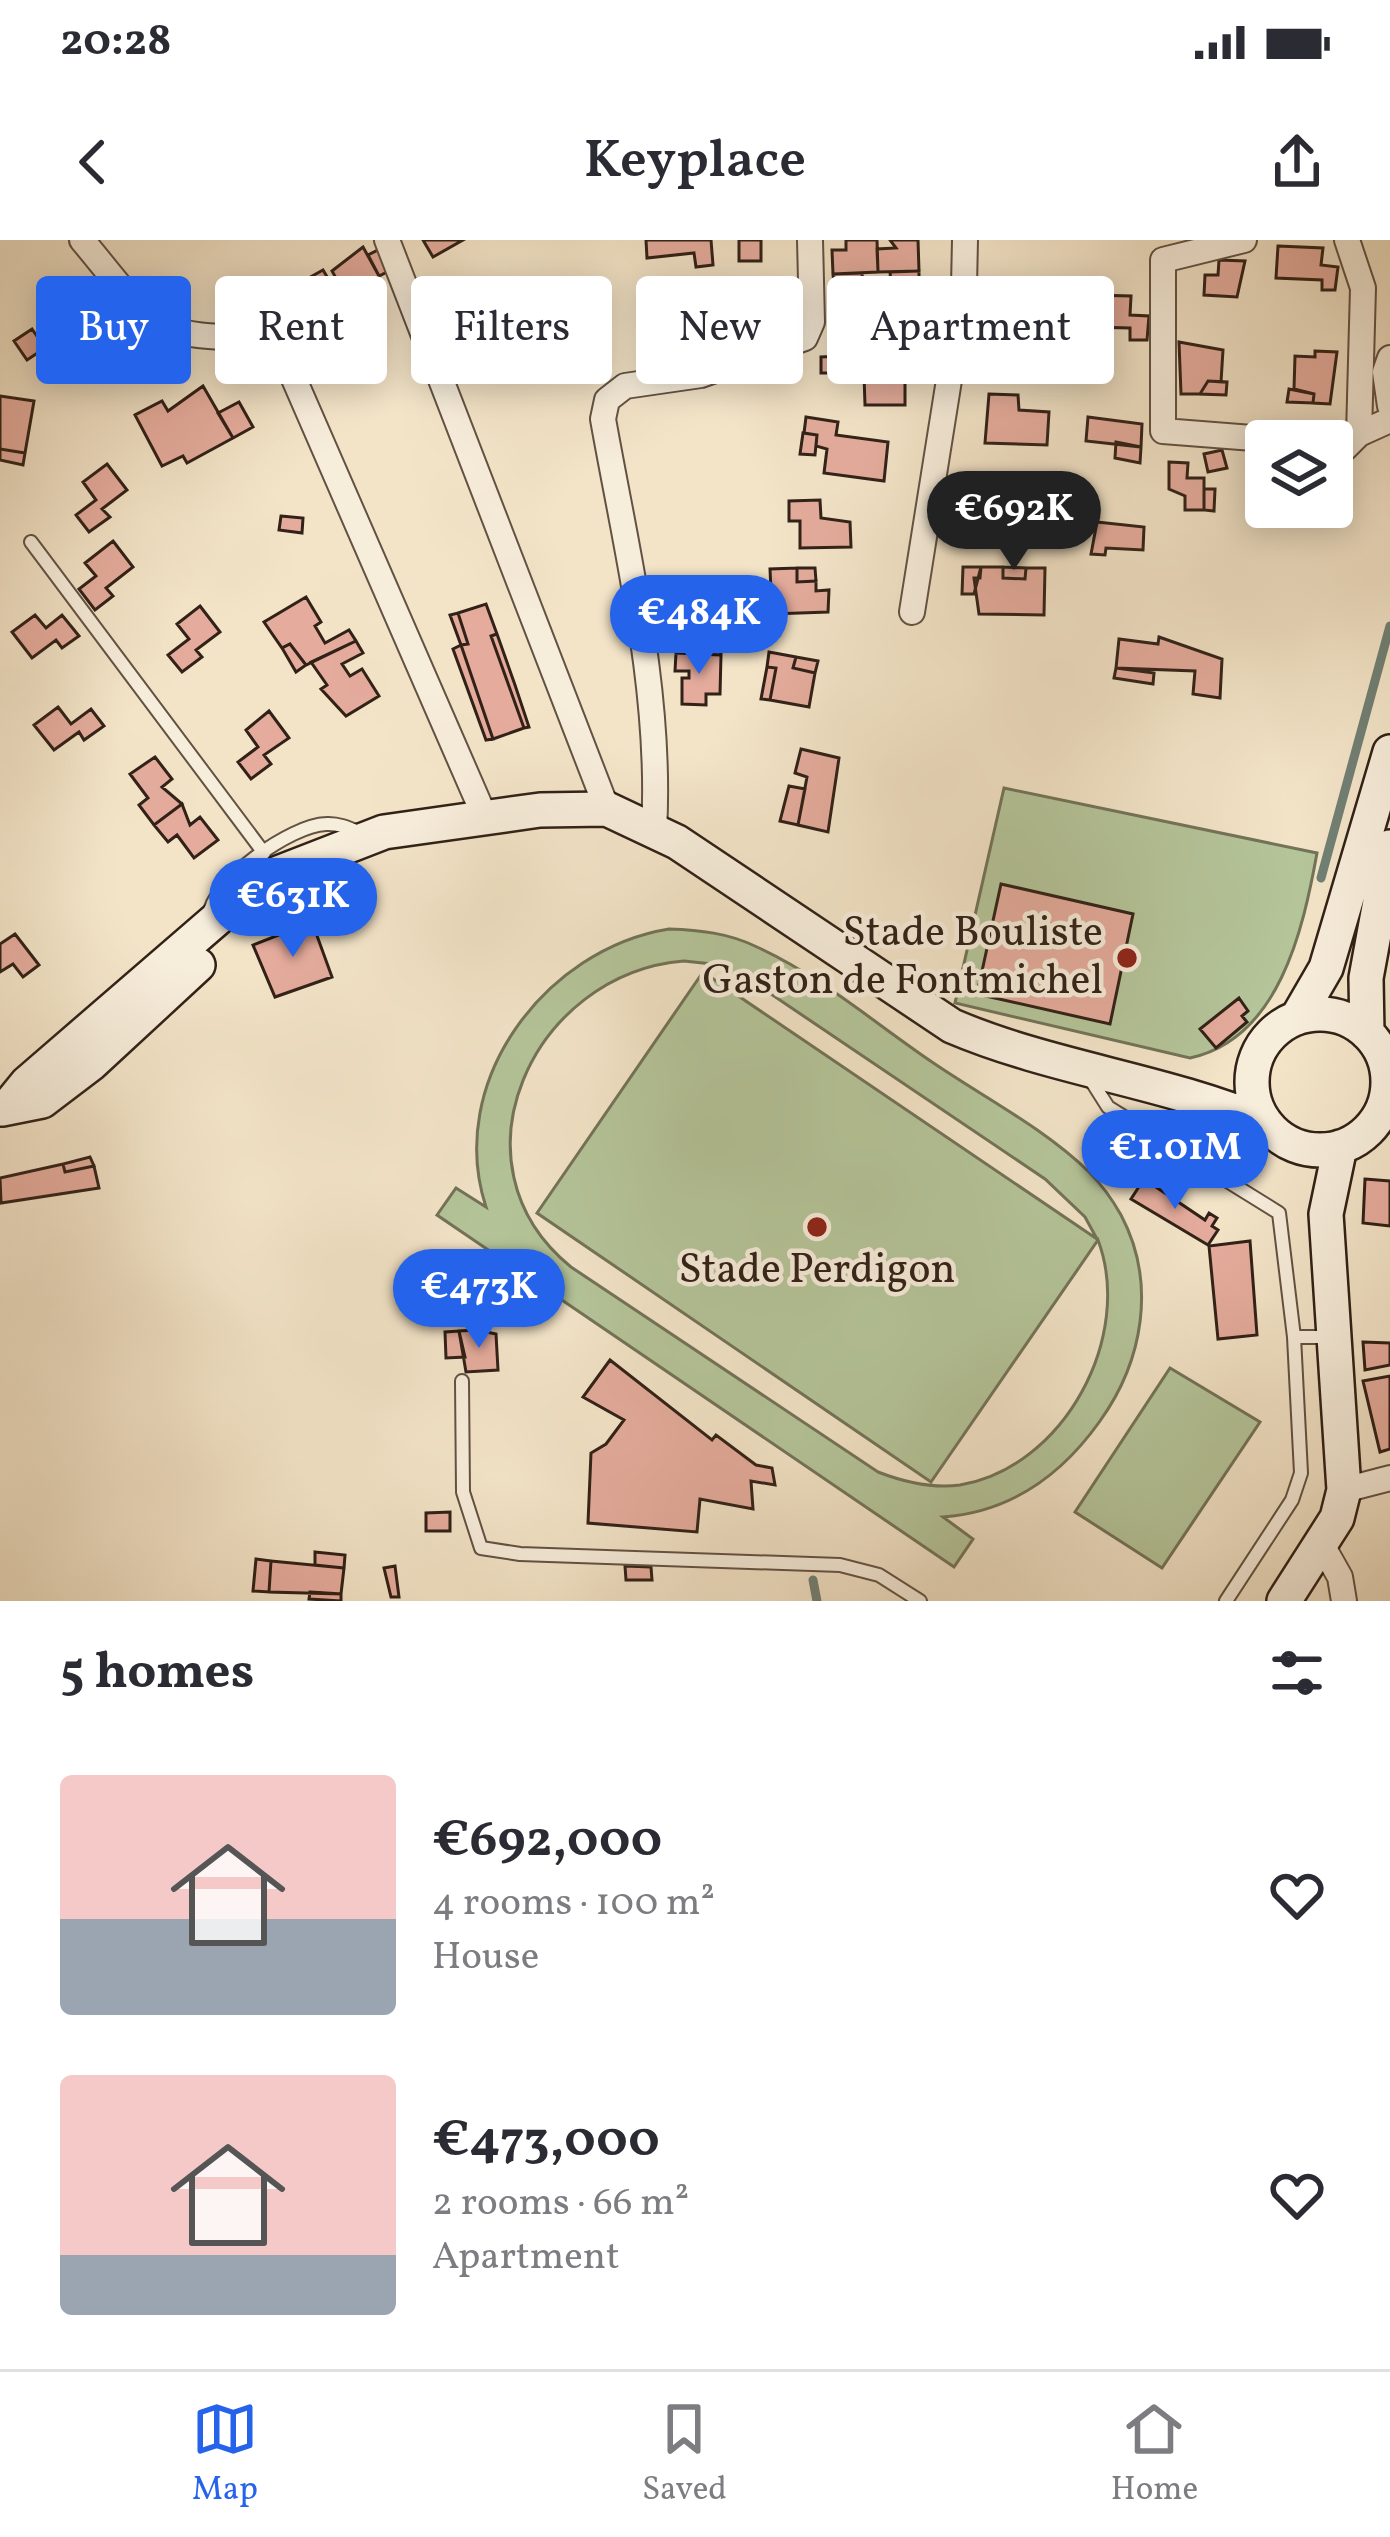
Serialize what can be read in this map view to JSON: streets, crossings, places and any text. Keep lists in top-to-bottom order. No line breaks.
{"places":["Stade Bouliste Gaston de Fontmichel","Stade Perdigon"],"page":{"status":"20:28","header":"Keyplace","chip":["Buy","Rent","Filters","New","Apartment"],"price":["€692K","€484K","€631K","€1.01M","€473K"],"heading":"5 homes","list":[{"name":"€692,000","note":"4 rooms · 100 m² · House"},{"name":"€473,000","note":"2 rooms · 66 m² · Apartment"}],"tabs":["Map","Saved","Home"]}}
